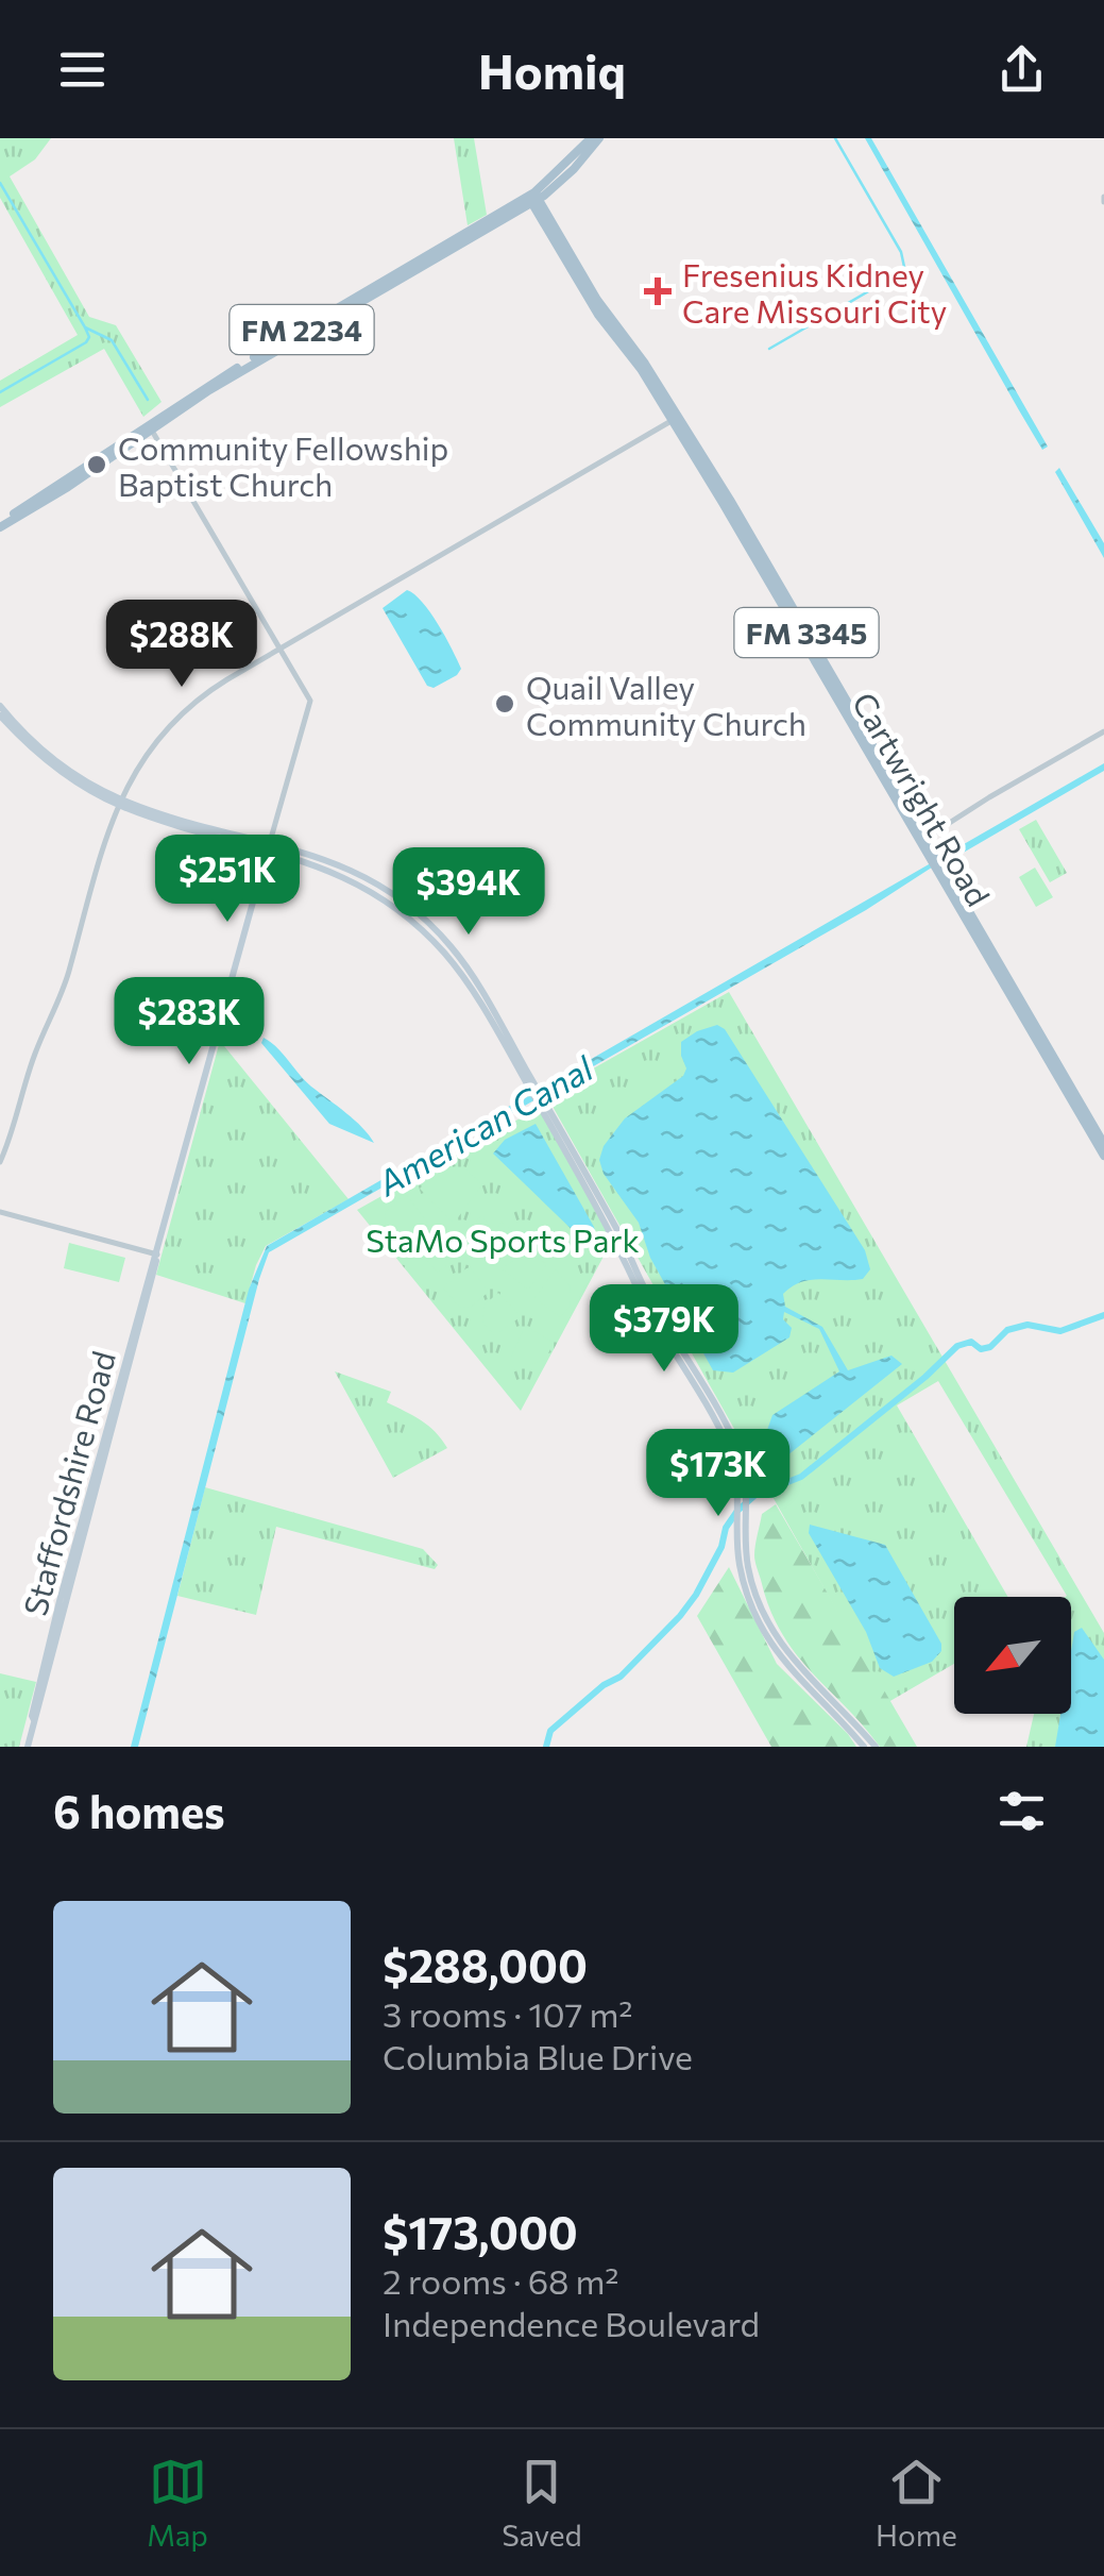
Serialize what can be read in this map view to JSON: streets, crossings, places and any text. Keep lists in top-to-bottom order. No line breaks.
{"streets":{"main road":["FM 2234","FM 3345","Cartwright Road","Staffordshire Road"]},"crossings":[["FM 2234","Cartwright Road"]],"water":["American Canal"],"parks":["StaMo Sports Park"],"places":{"health":["Fresenius Kidney Care Missouri City"],"other":["Community Fellowship Baptist Church","Quail Valley Community Church"]},"north":"bottom left","page":{"header":"Homiq","price":["$288K","$251K","$394K","$283K","$379K","$173K"],"heading":"6 homes","list":[{"name":"$288,000","note":"3 rooms · 107 m² · Columbia Blue Drive"},{"name":"$173,000","note":"2 rooms · 68 m² · Independence Boulevard"}],"tabs":["Map","Saved","Home"]}}
